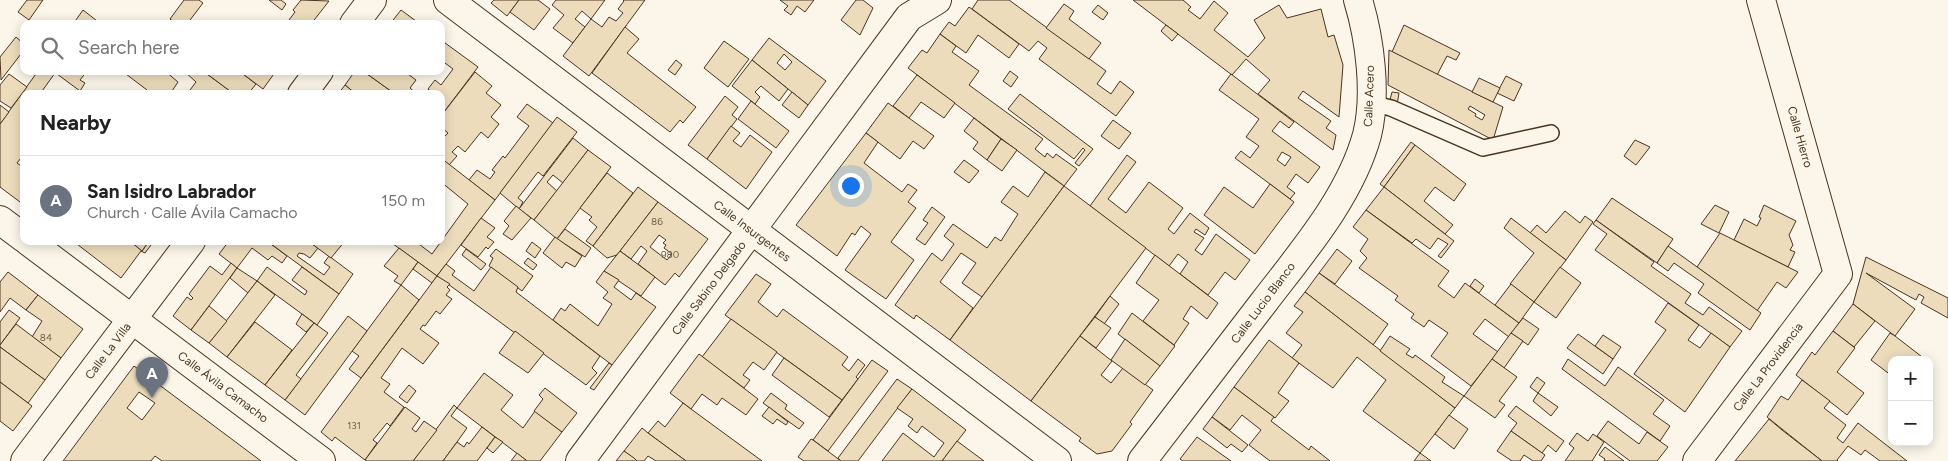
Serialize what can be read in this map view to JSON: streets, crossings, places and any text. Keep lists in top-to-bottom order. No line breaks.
{"streets":{"street":["Calle Acero","Calle Hierro","Calle Insurgentes","Calle Sabino Delgado","Calle Lucio Blanco","Calle La Villa","Calle La Providencia","Calle Ávila Camacho"]},"crossings":[["Calle Acero","Calle Lucio Blanco"],["Calle Hierro","Calle La Providencia"],["Calle Insurgentes","Calle Sabino Delgado"],["Calle La Villa","Calle Ávila Camacho"]],"house_numbers":["86","980","84","131"],"page":{"search":"Search here","heading":"Nearby","list":[{"mark":"A","name":"San Isidro Labrador","note":"Church · Calle Ávila Camacho","value":"150 m"}],"map_buttons":["+","−"],"pins":"A"}}
